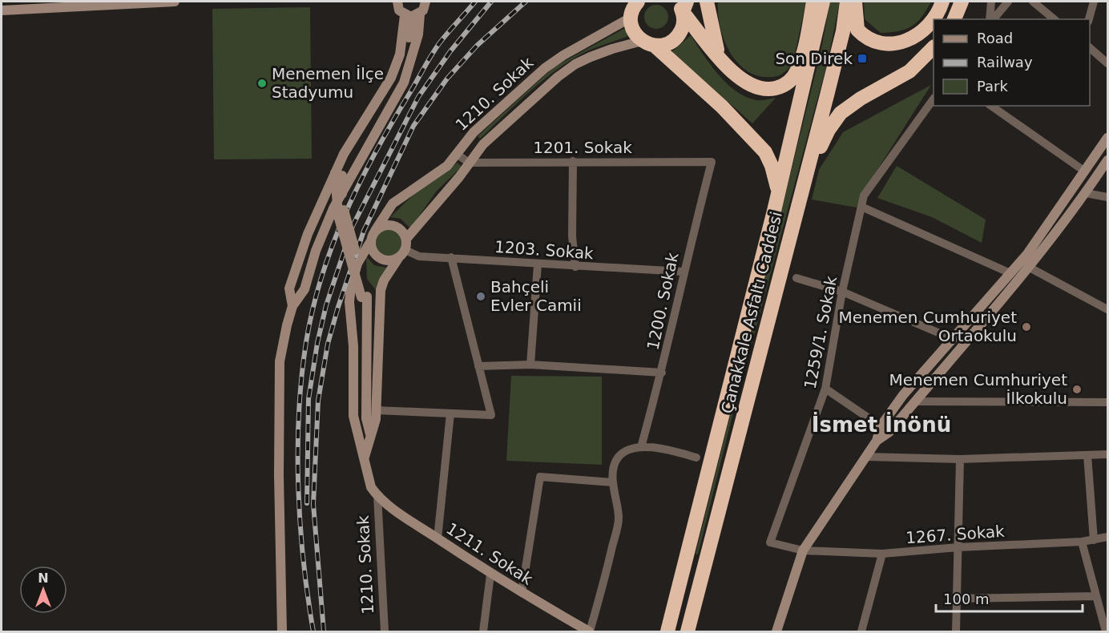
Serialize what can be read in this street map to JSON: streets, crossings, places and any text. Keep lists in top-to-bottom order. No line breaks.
{"streets":{"highway":["Çanakkale Asfaltı Caddesi"],"street":["1210. Sokak","1201. Sokak","1203. Sokak","1200. Sokak","1259/1. Sokak","1267. Sokak","1211. Sokak"]},"crossings":[["1210. Sokak","1201. Sokak"],["1210. Sokak","1203. Sokak"],["1210. Sokak","1211. Sokak"],["1201. Sokak","1200. Sokak"],["1203. Sokak","1200. Sokak"],["1259/1. Sokak","1267. Sokak"]],"districts":["İsmet İnönü"],"places":{"transit":["Son Direk"],"other":["Menemen İlçe Stadyumu","Bahçeli Evler Camii","Menemen Cumhuriyet Ortaokulu","Menemen Cumhuriyet İlkokulu"]},"legend":["Road","Railway","Park"],"scale_bar":"100 m","north":"top"}
